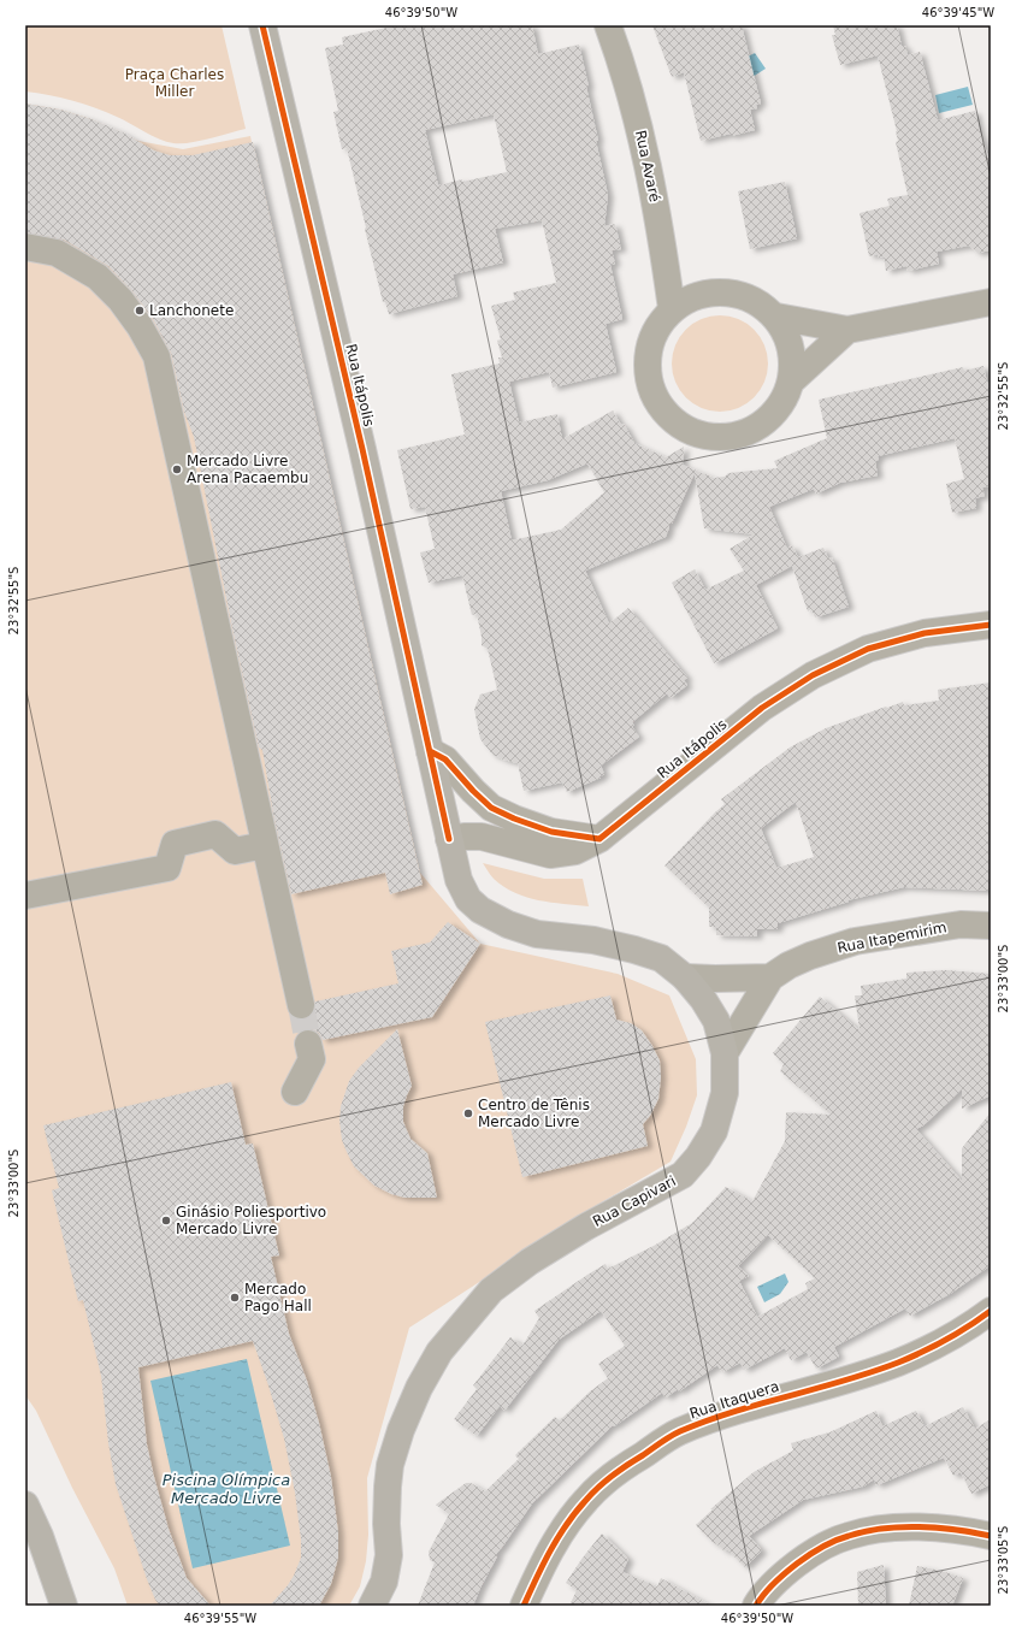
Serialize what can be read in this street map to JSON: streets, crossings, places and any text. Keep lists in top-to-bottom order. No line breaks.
{"streets":{"main road":["Rua Itápolis","Rua Capivari"],"street":["Rua Avaré","Rua Itapemirim","Rua Itaquera"]},"crossings":[["Rua Itápolis","Rua Capivari"],["Rua Itapemirim","Rua Capivari"]],"water":["Piscina Olímpica Mercado Livre"],"parks":["Praça Charles Miller"],"places":["Lanchonete","Mercado Livre Arena Pacaembu","Centro de Tênis Mercado Livre","Ginásio Poliesportivo Mercado Livre","Mercado Pago Hall"],"coordinates":["46°39'50\"W","46°39'45\"W","23°32'55\"S","23°33'00\"S","23°33'05\"S","46°39'55\"W"]}
